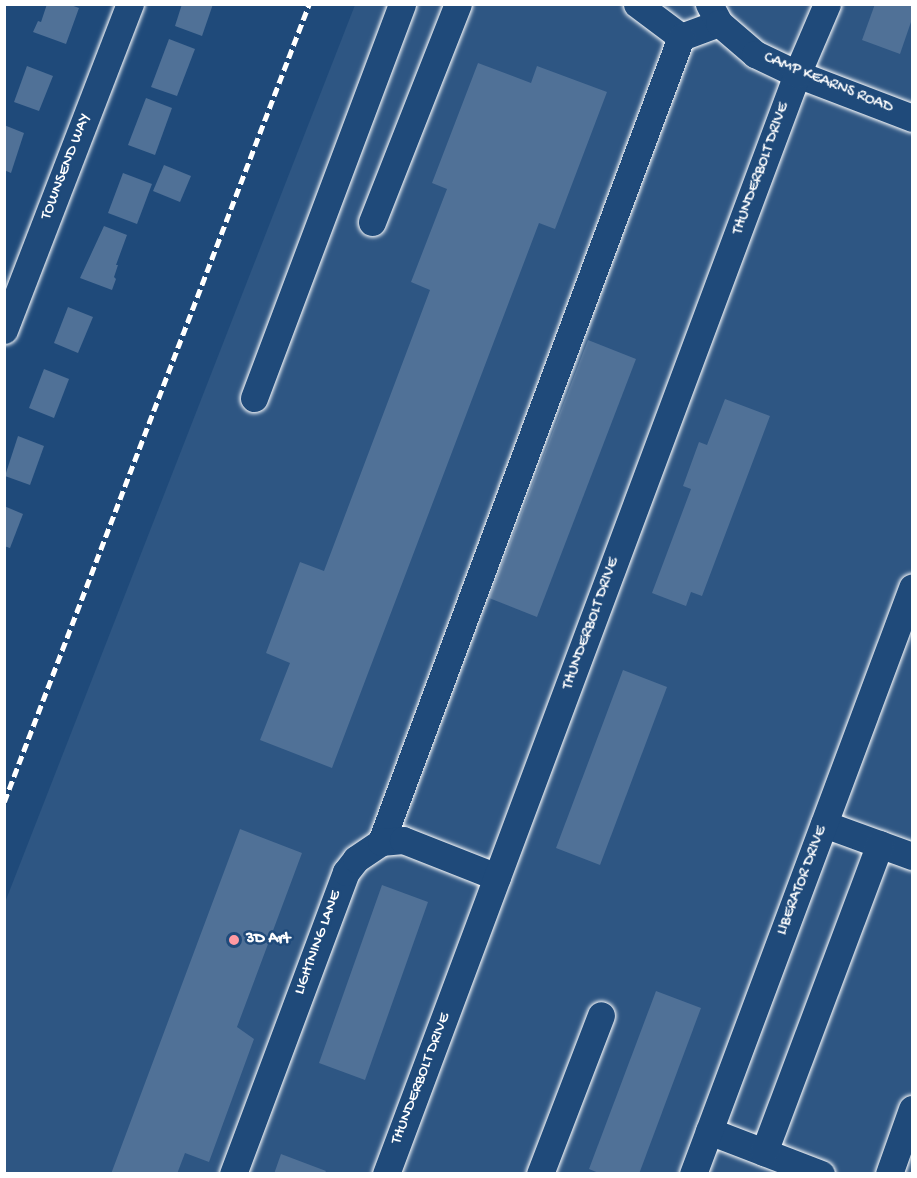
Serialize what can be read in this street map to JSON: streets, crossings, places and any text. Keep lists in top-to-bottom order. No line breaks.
{"streets":{"street":["CAMP KEARNS ROAD","TOWNSEND WAY","THUNDERBOLT DRIVE","LIBERATOR DRIVE","LIGHTNING LANE"]},"crossings":[["CAMP KEARNS ROAD","THUNDERBOLT DRIVE"]],"places":["3D Art"]}
